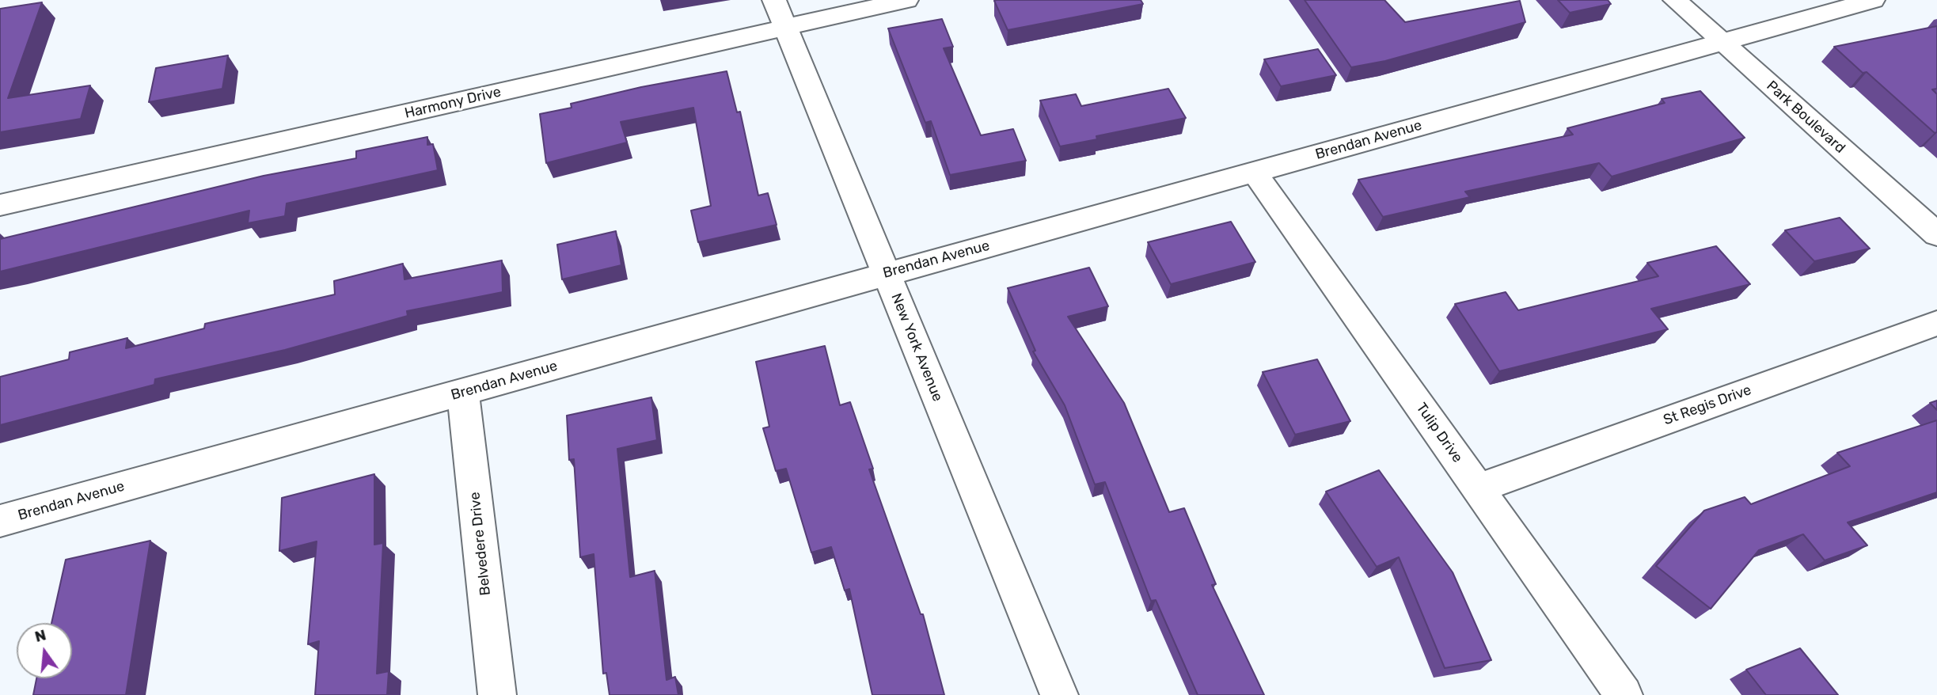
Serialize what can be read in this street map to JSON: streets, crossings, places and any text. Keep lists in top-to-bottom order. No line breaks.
{"streets":{"street":["Harmony Drive","Park Boulevard","Brendan Avenue","New York Avenue","St Regis Drive","Tulip Drive","Belvedere Drive"]},"crossings":[["Harmony Drive","New York Avenue"],["Park Boulevard","Brendan Avenue"],["Brendan Avenue","New York Avenue"],["Brendan Avenue","Tulip Drive"],["Brendan Avenue","Belvedere Drive"],["St Regis Drive","Tulip Drive"]],"north":"top"}
